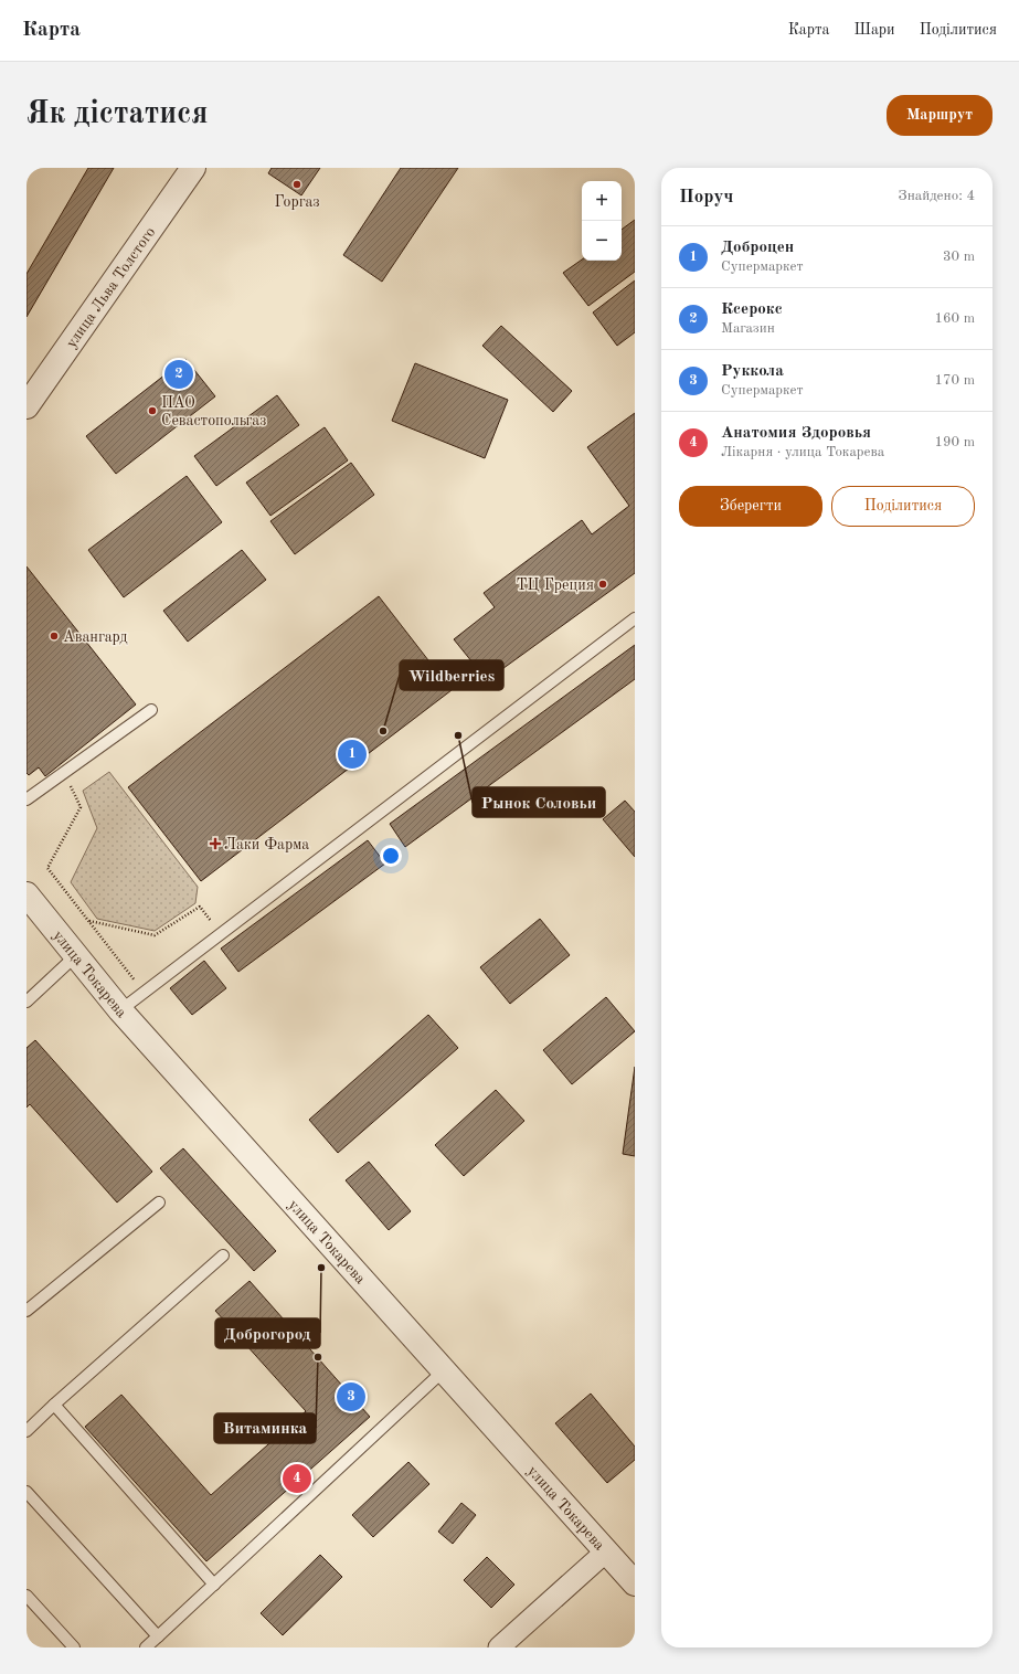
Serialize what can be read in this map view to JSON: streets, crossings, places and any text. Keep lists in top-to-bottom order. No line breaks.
{"streets":{"street":["улица Льва Толстого","улица Токарева"]},"places":{"other":["Горгаз","ПАО Севастопольгаз","ТЦ Греция","Авангард","Wildberries","Рынок Соловьи","Доброгород","Витаминка"],"health":["Лаки Фарма"]},"page":{"header":"Карта","nav":["Карта","Шари","Поділитися"],"buttons":["Маршрут",["Зберегти","Поділитися"]],"title":"Як дістатися","heading":["Поруч","Знайдено: 4"],"map_buttons":["+","−"],"list":[{"mark":"1","name":"Доброцен","note":"Супермаркет","value":"30 m"},{"mark":"2","name":"Ксерокс","note":"Магазин","value":"160 m"},{"mark":"3","name":"Руккола","note":"Супермаркет","value":"170 m"},{"mark":"4","name":"Анатомия Здоровья","note":"Лікарня · улица Токарева","value":"190 m"}],"pins":["2","1","3","4"]}}
